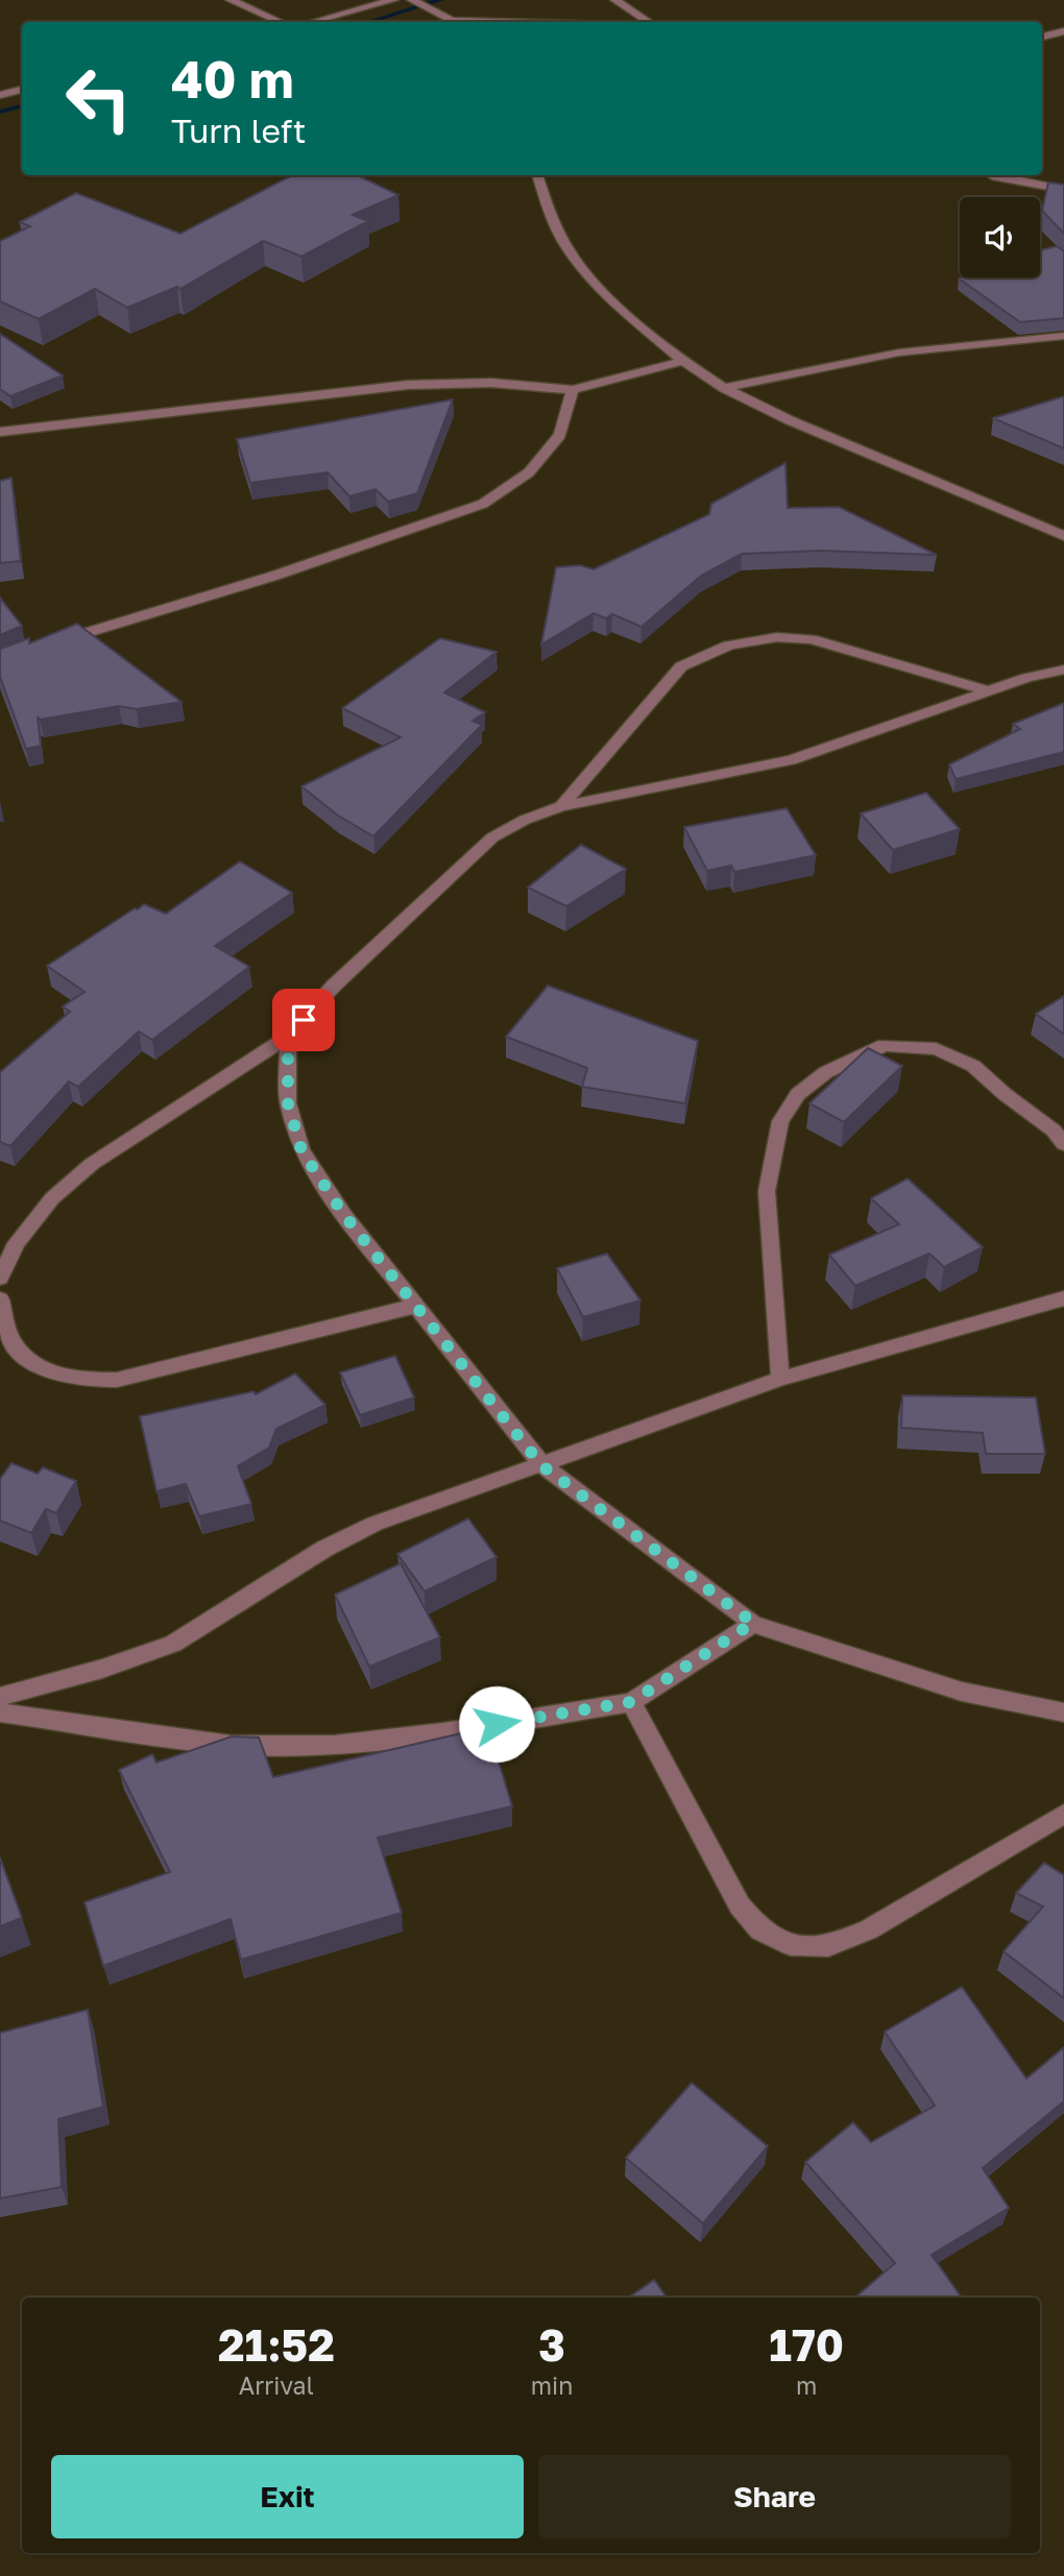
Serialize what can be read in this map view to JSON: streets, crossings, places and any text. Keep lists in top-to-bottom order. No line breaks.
{"page":{"turn":["40 m","Turn left"],"eta":["21:52","Arrival","3","min","170","m"],"buttons":["Exit","Share"]}}
